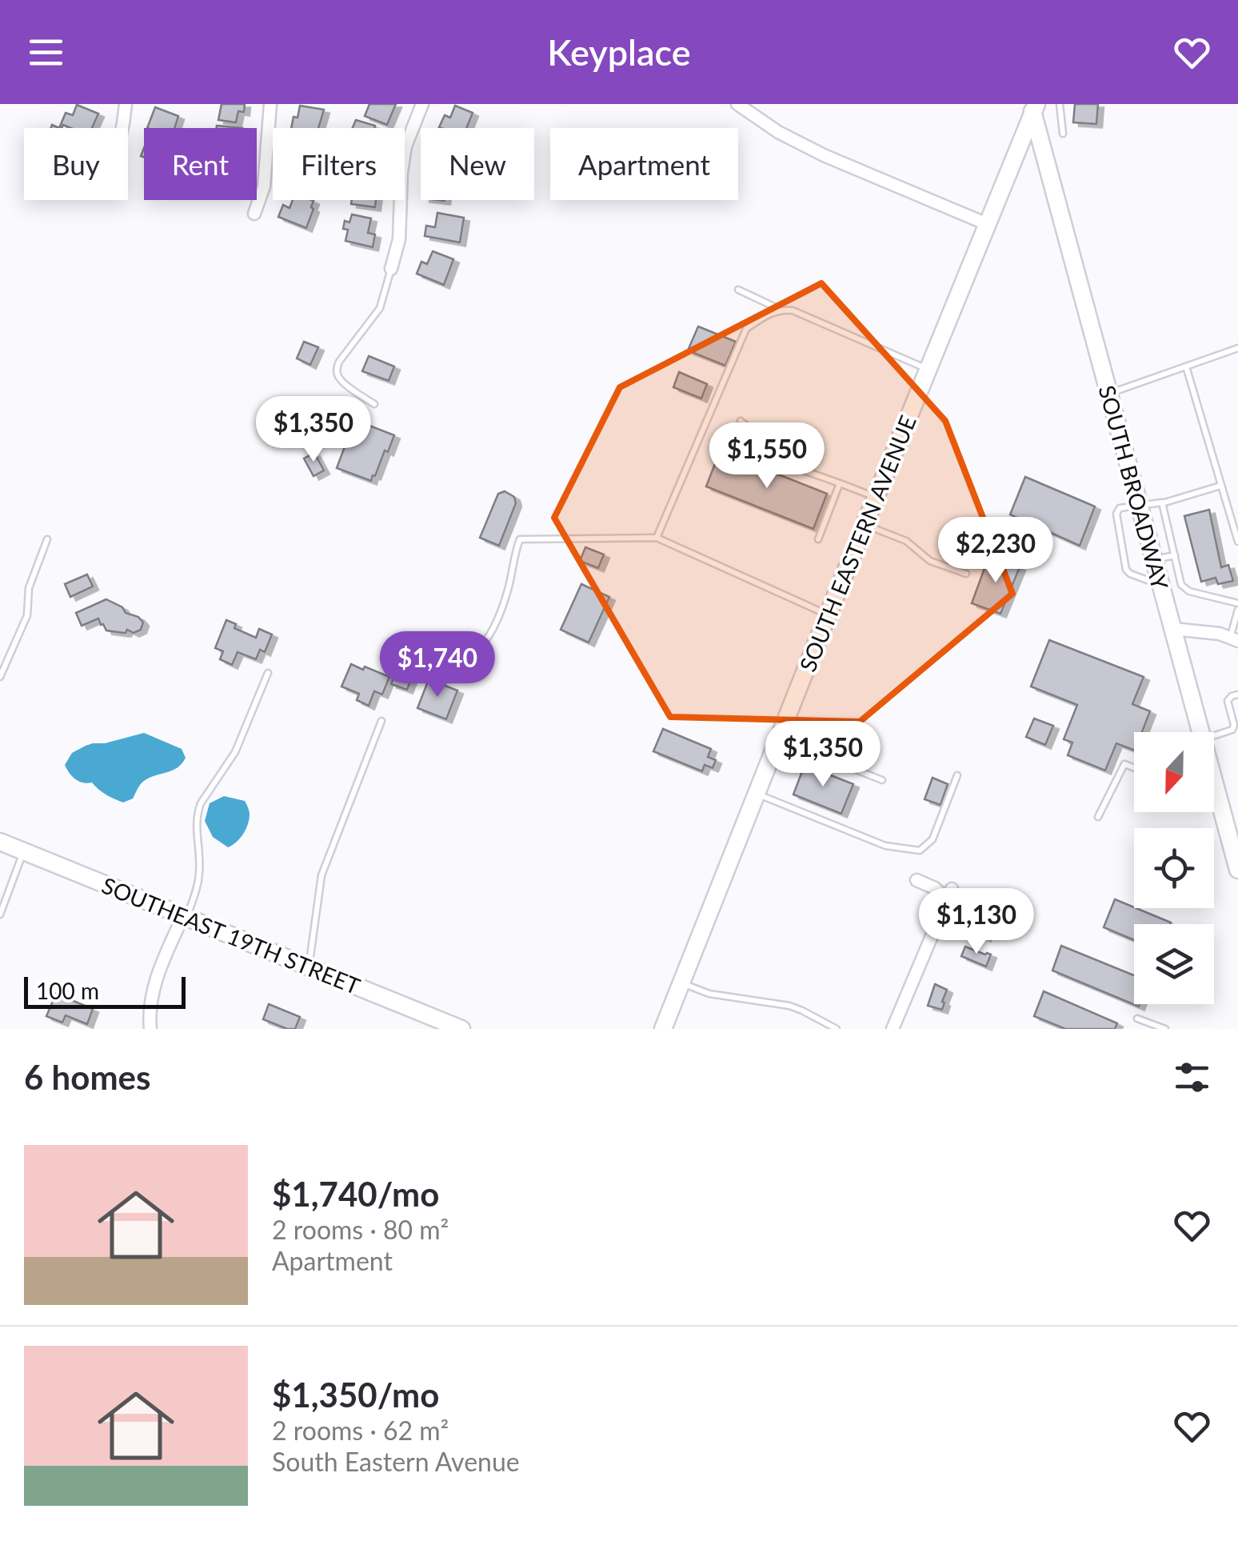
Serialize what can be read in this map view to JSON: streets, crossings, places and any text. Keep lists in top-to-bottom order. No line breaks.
{"streets":{"street":["SOUTH BROADWAY","SOUTH EASTERN AVENUE","SOUTHEAST 19TH STREET"]},"crossings":[["SOUTH BROADWAY","SOUTH EASTERN AVENUE"]],"scale_bar":"100 m","north":"bottom","page":{"header":"Keyplace","chip":["Buy","Rent","Filters","New","Apartment"],"price":["$1,350","$1,550","$2,230","$1,740","$1,350","$1,130"],"scale":"100 m","heading":"6 homes","list":[{"name":"$1,740/mo","note":"2 rooms · 80 m² · Apartment"},{"name":"$1,350/mo","note":"2 rooms · 62 m² · South Eastern Avenue"}]}}
